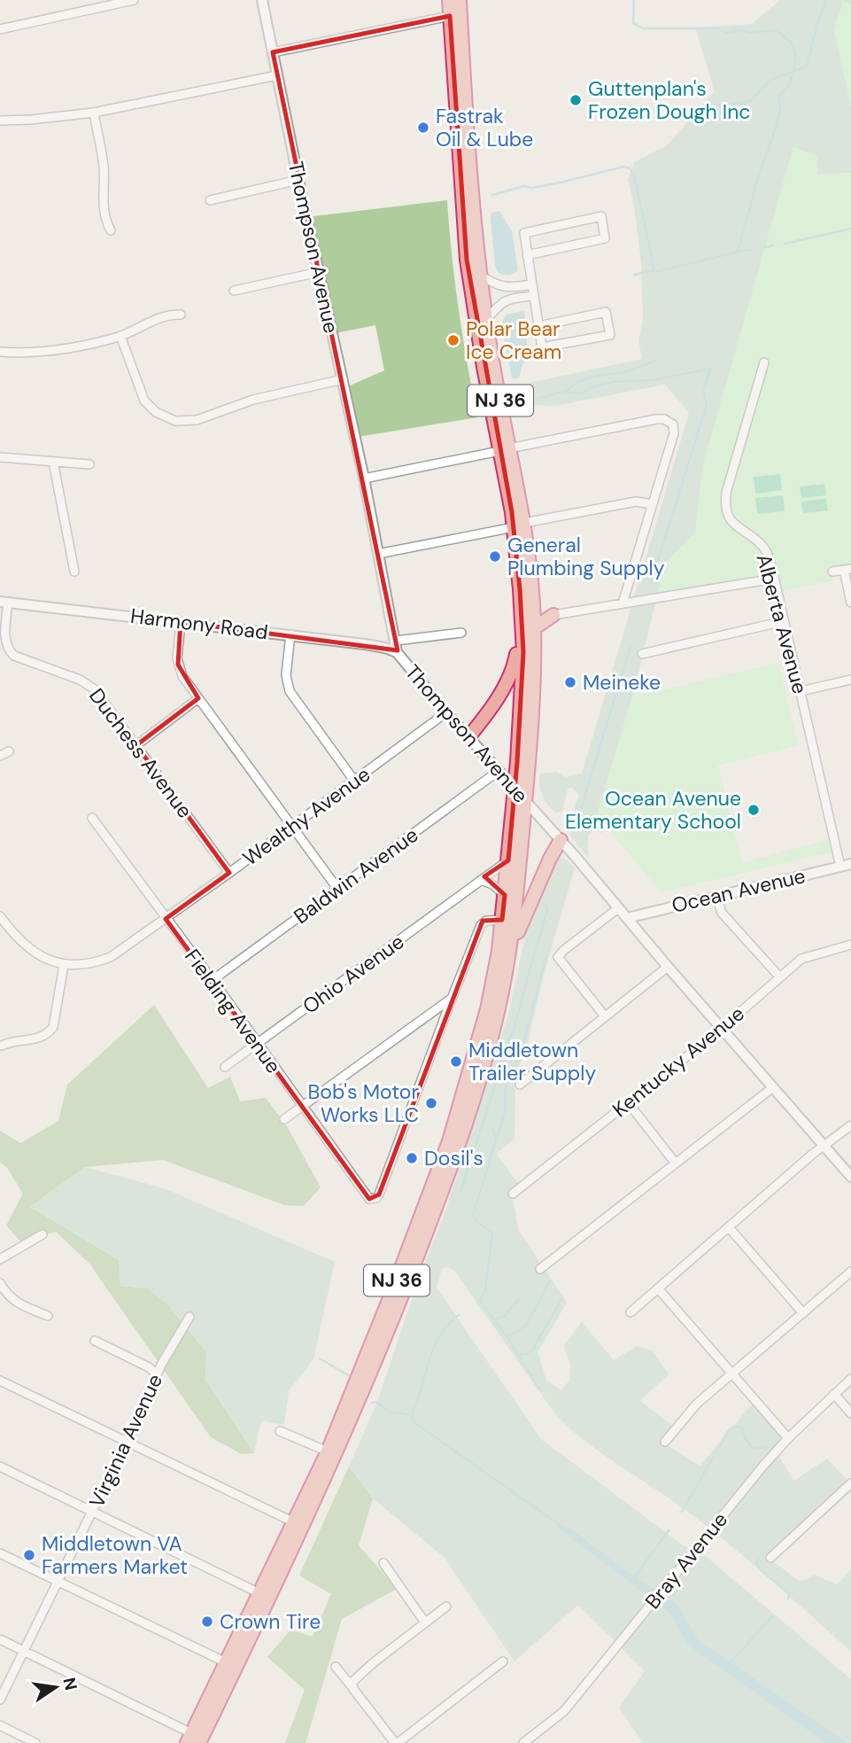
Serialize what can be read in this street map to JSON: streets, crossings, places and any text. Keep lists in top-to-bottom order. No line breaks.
{"streets":{"highway":["NJ 36"],"street":["Thompson Avenue","Harmony Road","Alberta Avenue","Duchess Avenue","Wealthy Avenue","Baldwin Avenue","Ocean Avenue","Ohio Avenue","Fielding Avenue","Kentucky Avenue","Virginia Avenue","Bray Avenue"]},"crossings":[["Thompson Avenue","NJ 36"],["Thompson Avenue","Harmony Road"],["Thompson Avenue","Wealthy Avenue"],["Thompson Avenue","Baldwin Avenue"],["Thompson Avenue","Ocean Avenue"],["Thompson Avenue","Kentucky Avenue"],["NJ 36","Ohio Avenue"],["Harmony Road","Duchess Avenue"],["Alberta Avenue","Ocean Avenue"],["Duchess Avenue","Wealthy Avenue"],["Wealthy Avenue","Fielding Avenue"],["Baldwin Avenue","Fielding Avenue"],["Ohio Avenue","Fielding Avenue"]],"places":["Guttenplan's Frozen Dough Inc","Fastrak Oil & Lube","Polar Bear Ice Cream","General Plumbing Supply","Meineke","Ocean Avenue Elementary School","Middletown Trailer Supply","Bob's Motor Works LLC","Dosil's","Middletown VA Farmers Market","Crown Tire"],"north":"right"}
